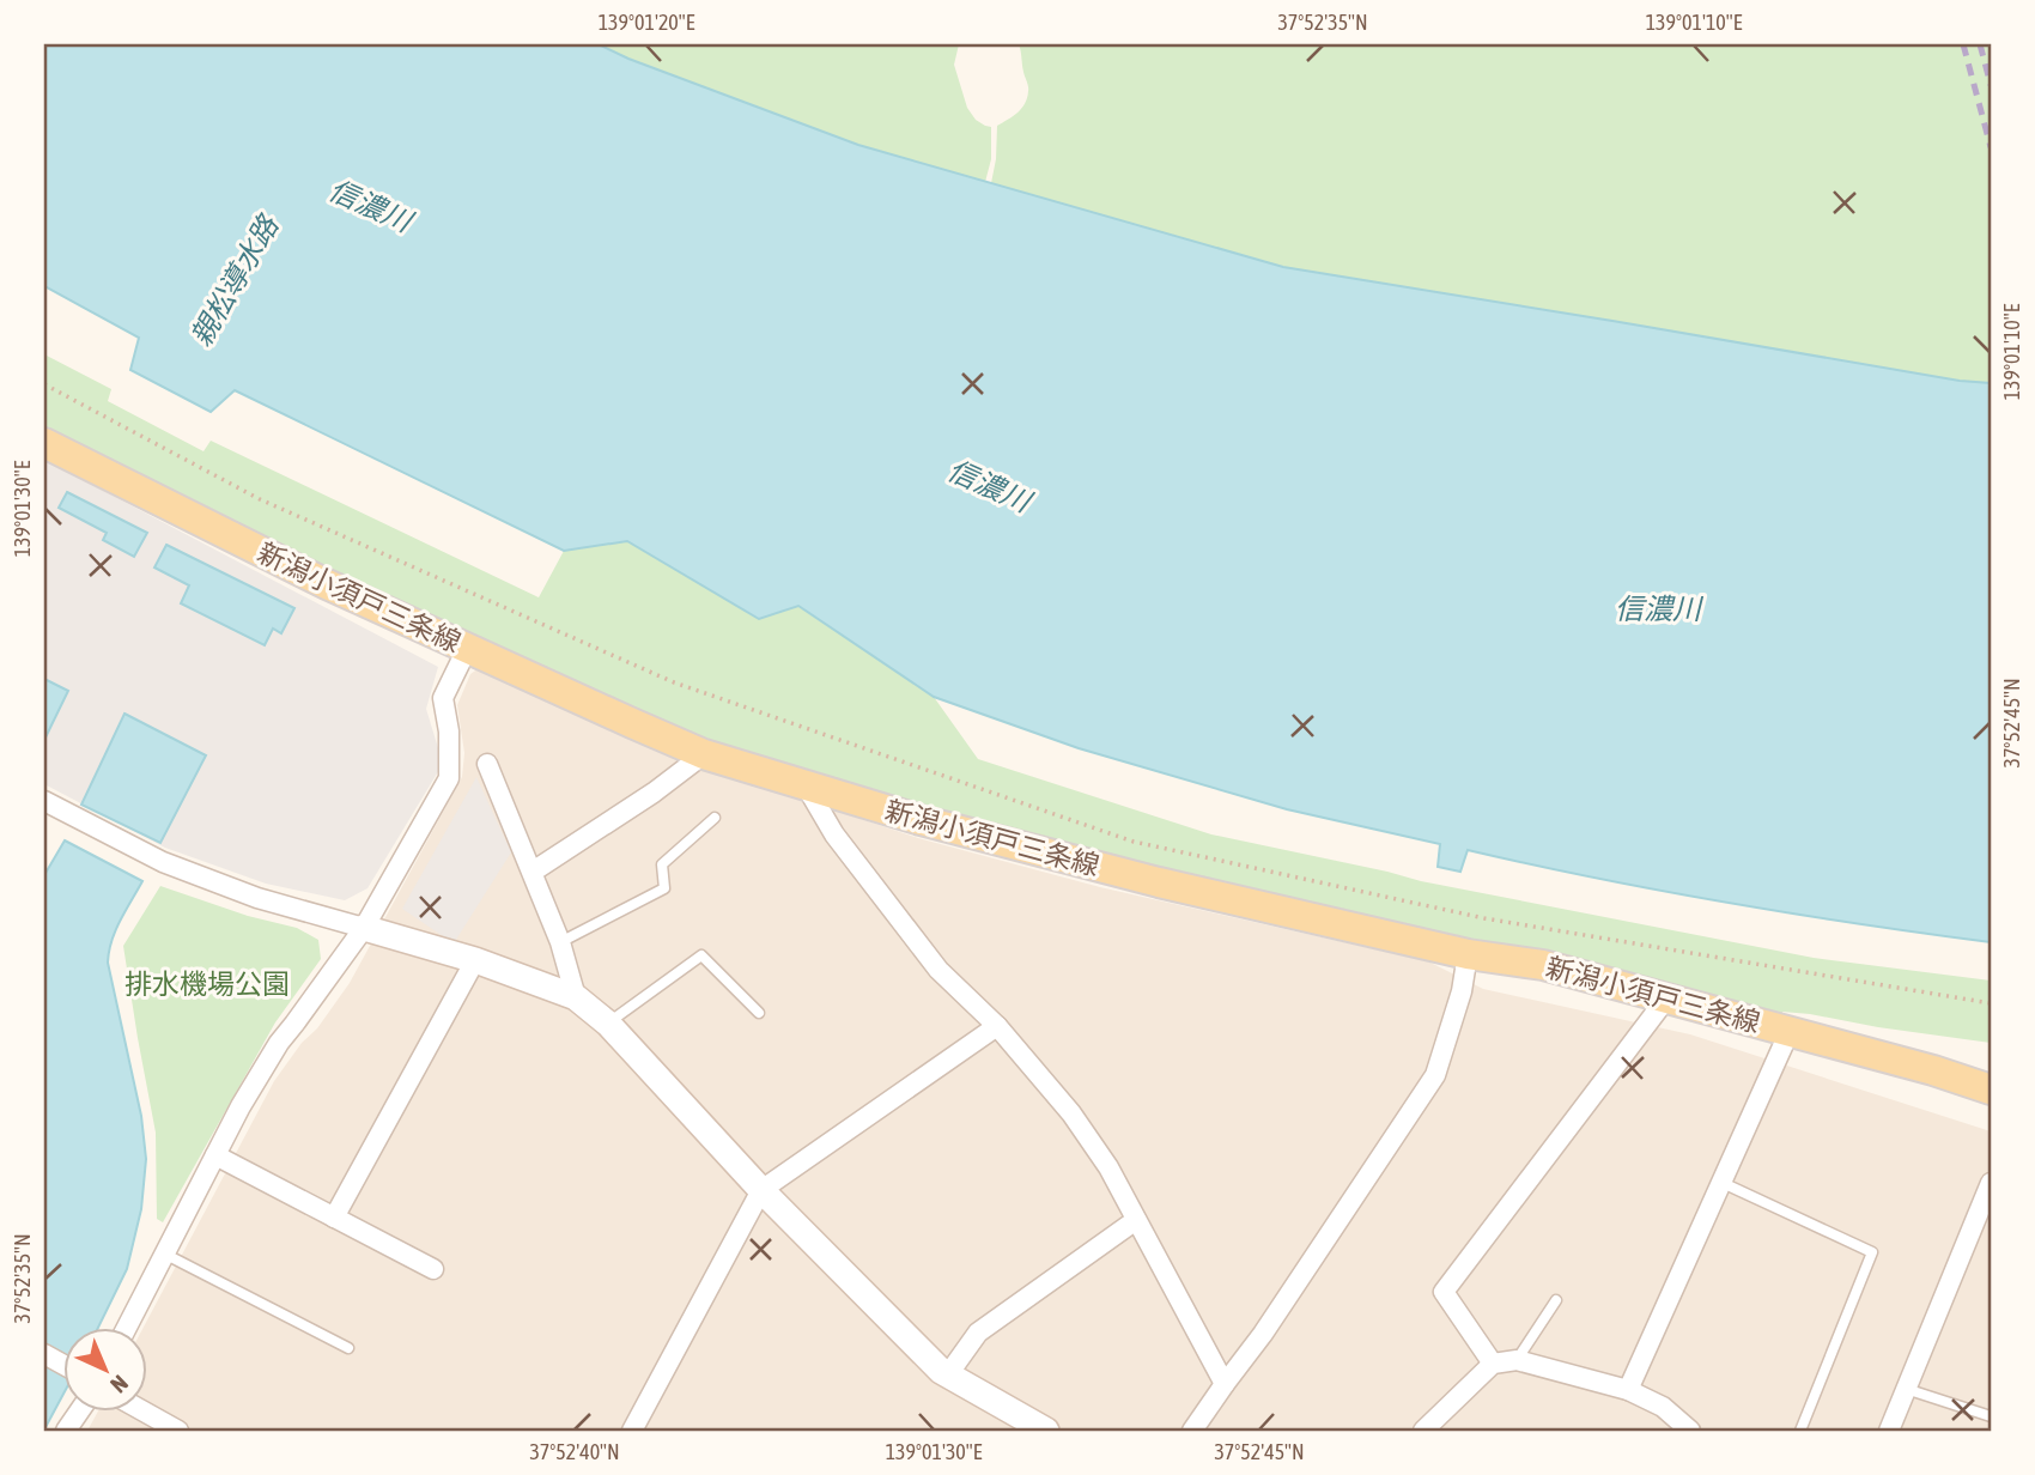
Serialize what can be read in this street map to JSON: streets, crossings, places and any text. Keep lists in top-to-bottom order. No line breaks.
{"streets":{"main road":["新潟小須戸三条線"]},"water":["信濃川","親松導水路"],"parks":["排水機場公園"],"north":"bottom right","coordinates":["139°01'20\"E","37°52'35\"N","139°01'10\"E","139°01'30\"E","37°52'45\"N","37°52'40\"N"]}
